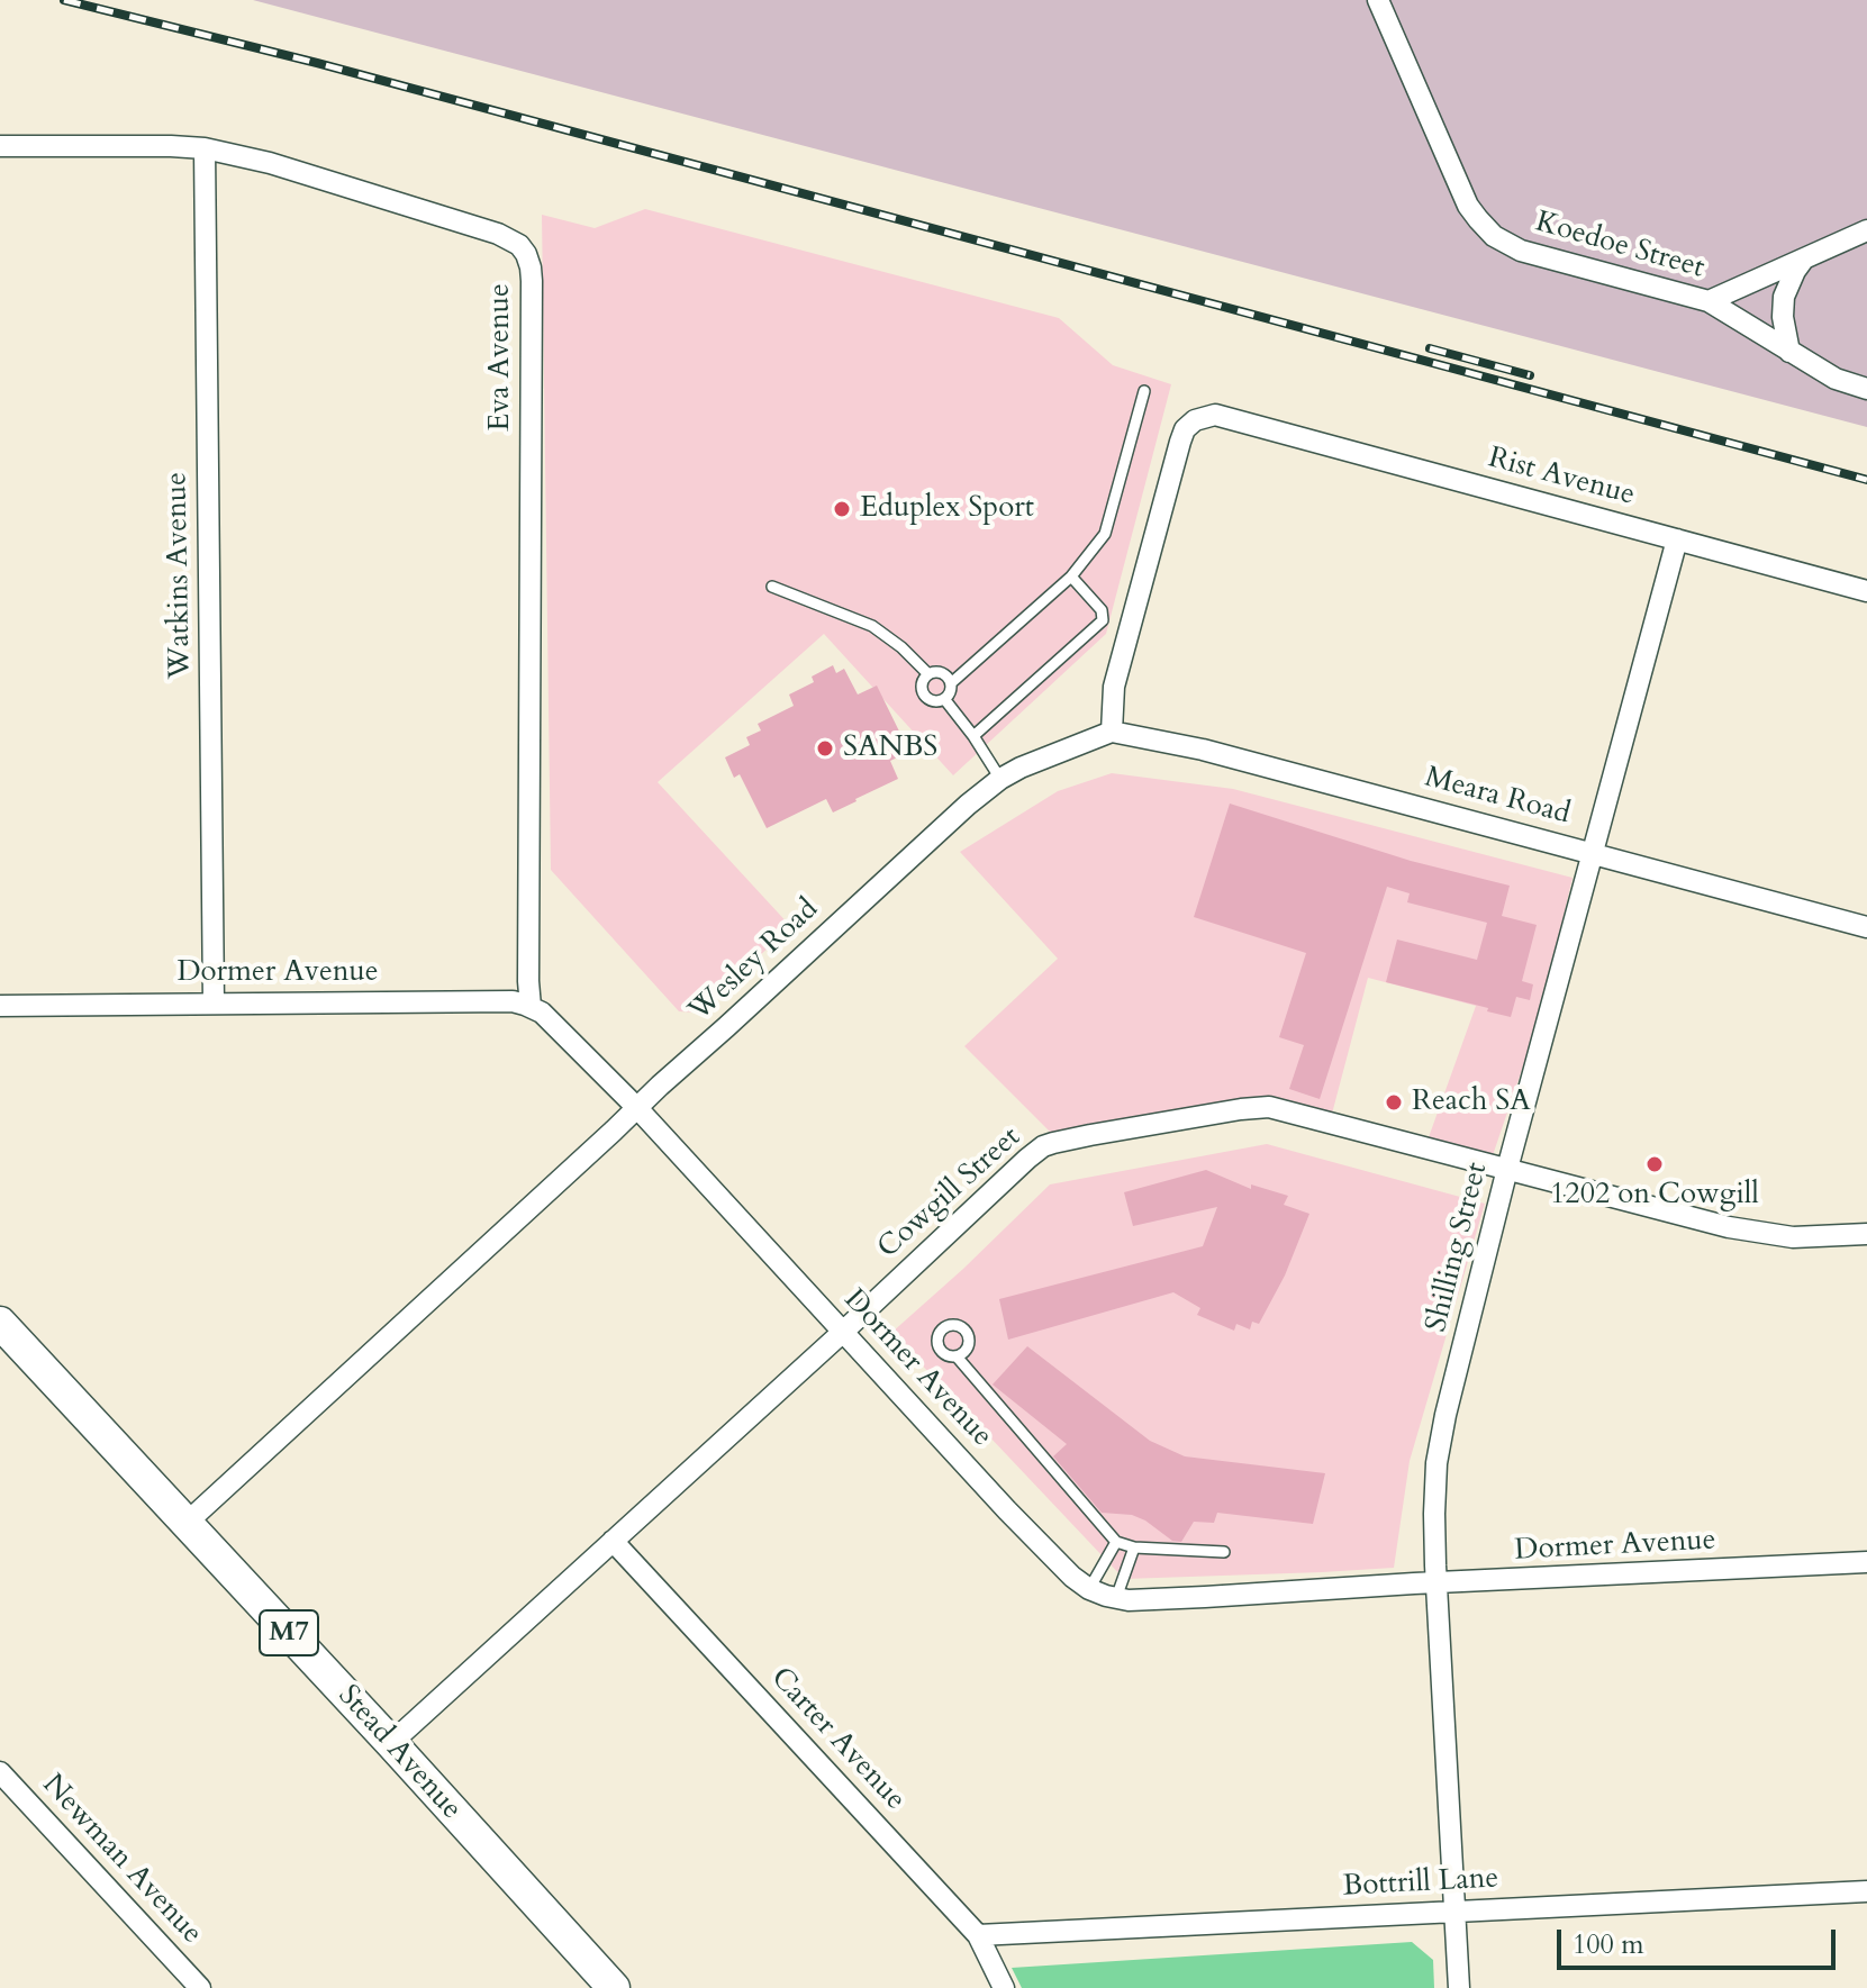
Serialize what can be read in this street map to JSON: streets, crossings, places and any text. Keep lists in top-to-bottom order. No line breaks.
{"streets":{"main road":["M7","Stead Avenue"],"street":["Koedoe Street","Eva Avenue","Rist Avenue","Watkins Avenue","Meara Road","Wesley Road","Dormer Avenue","Cowgill Street","Shilling Street","Carter Avenue","Newman Avenue","Bottrill Lane"]},"crossings":[["Eva Avenue","Watkins Avenue"],["Eva Avenue","Dormer Avenue"],["Rist Avenue","Meara Road"],["Rist Avenue","Wesley Road"],["Rist Avenue","Shilling Street"],["Watkins Avenue","Dormer Avenue"],["Meara Road","Wesley Road"],["Meara Road","Shilling Street"],["Wesley Road","Dormer Avenue"],["Wesley Road","Stead Avenue"],["Dormer Avenue","Cowgill Street"],["Dormer Avenue","Shilling Street"],["Cowgill Street","Shilling Street"],["Cowgill Street","Carter Avenue"],["Cowgill Street","Stead Avenue"],["Shilling Street","Bottrill Lane"],["Carter Avenue","Bottrill Lane"]],"places":["Eduplex Sport","SANBS","Reach SA","1202 on Cowgill"],"scale_bar":"100 m"}
